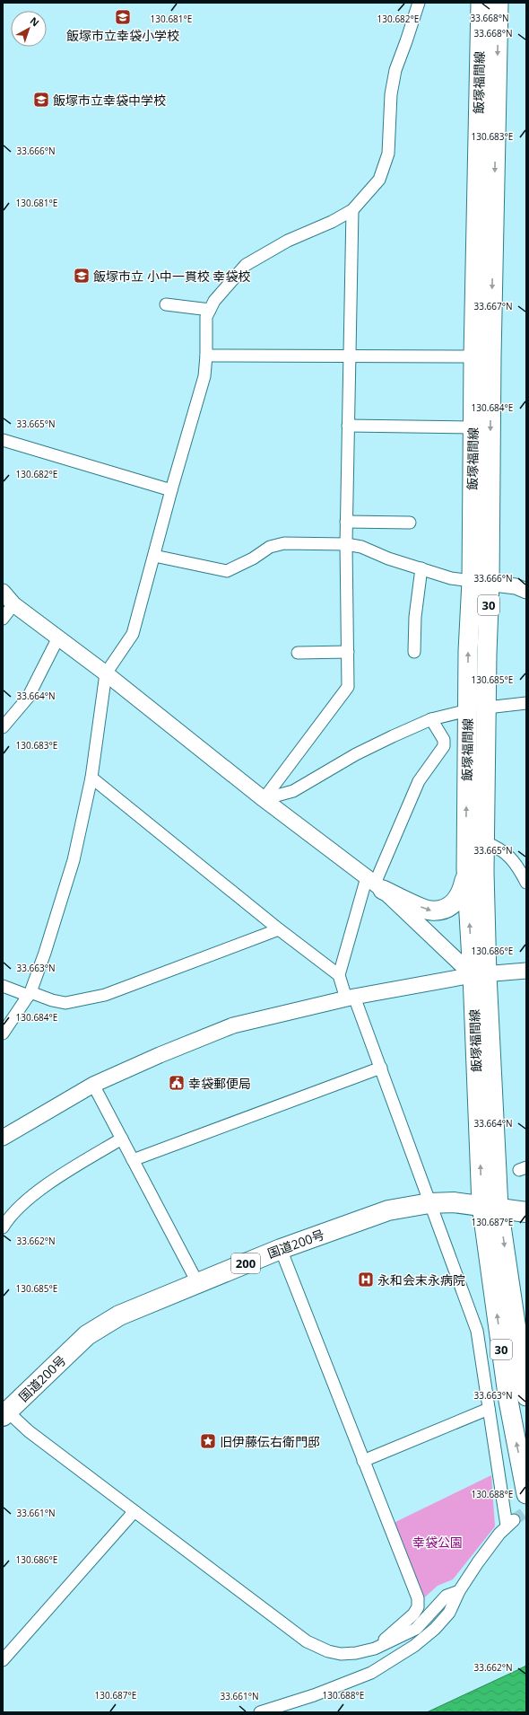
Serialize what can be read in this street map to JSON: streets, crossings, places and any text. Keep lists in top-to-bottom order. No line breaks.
{"streets":{"highway":["国道200号","200"],"main road":["飯塚福間線","30"]},"crossings":[["飯塚福間線","国道200号"]],"parks":["幸袋公園"],"places":{"school or university":["飯塚市立幸袋小学校","飯塚市立幸袋中学校","飯塚市立 小中一貫校 幸袋校"],"public building":["幸袋郵便局"],"hospital":["永和会末永病院"],"place":["旧伊藤伝右衛門邸"]},"north":"top right","coordinates":["33.668°N","130.681°E","130.682°E","130.683°E","33.666°N","33.667°N","130.684°E","33.665°N","130.685°E","33.664°N","130.686°E","33.663°N","130.687°E","33.662°N","130.688°E","33.661°N"]}
